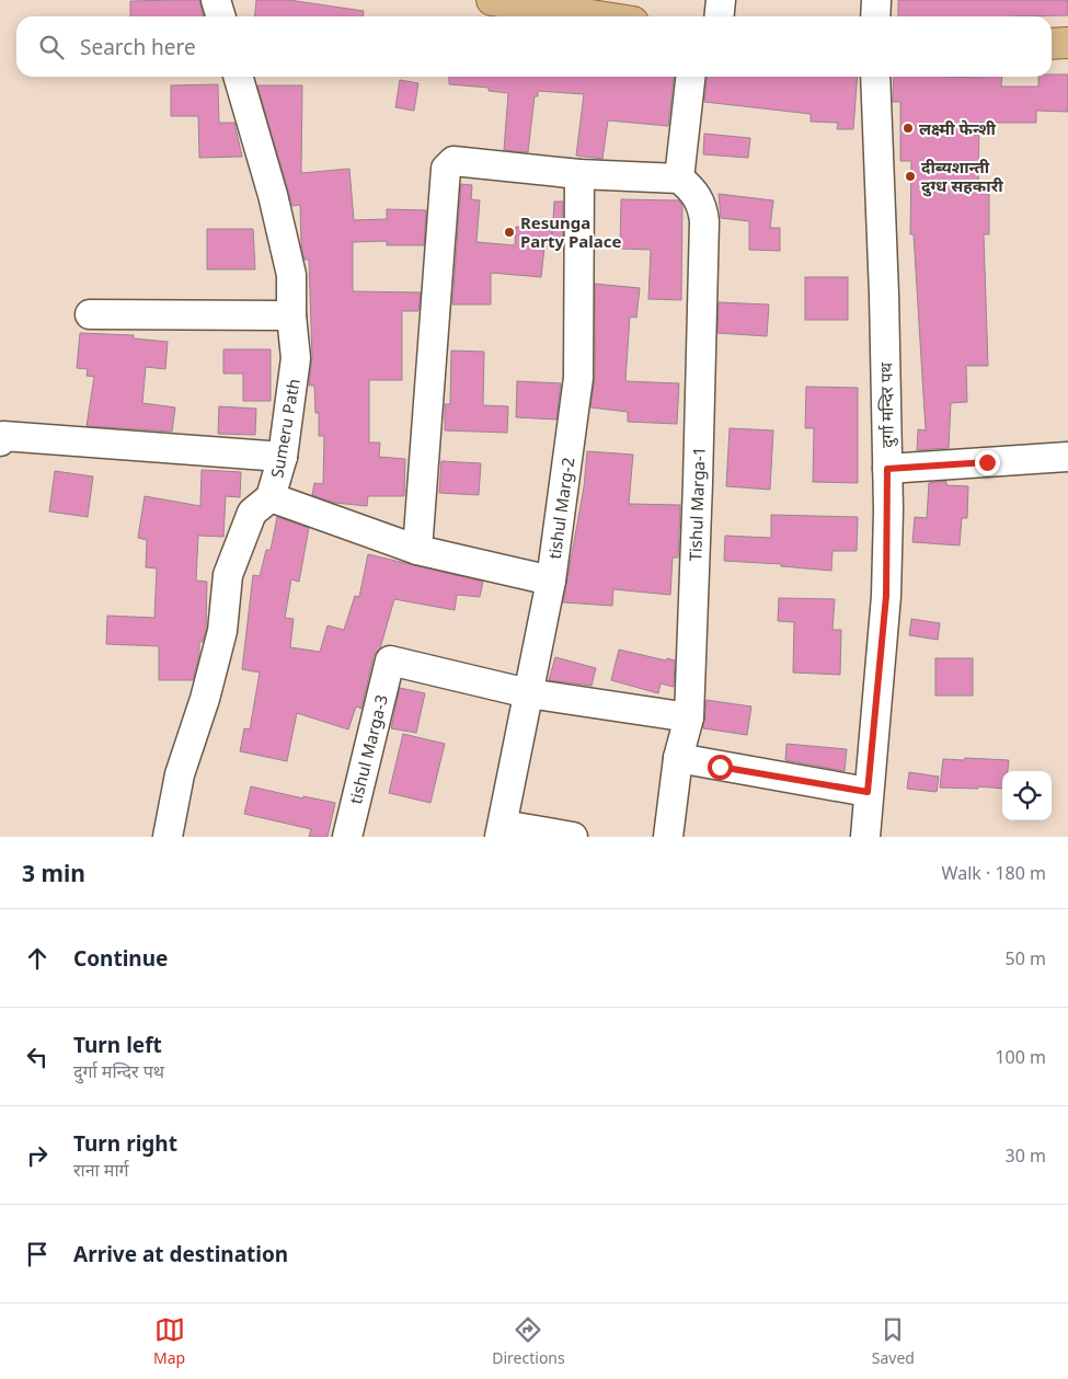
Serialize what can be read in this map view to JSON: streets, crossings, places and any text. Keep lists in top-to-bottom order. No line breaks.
{"streets":{"street":["दुर्गा मन्दिर पथ","Sumeru Path","Tishul Marga-1","tishul Marg-2","tishul Marga-3"]},"crossings":[["tishul Marg-2","tishul Marga-3"]],"places":["लक्ष्मी फेन्शी","दीब्यशान्ती दुग्ध सहकारी","Resunga Party Palace"],"page":{"search":"Search here","heading":["3 min","Walk · 180 m"],"list":[["Continue","50 m"],["Turn left","दुर्गा मन्दिर पथ","100 m"],["Turn right","राना मार्ग","30 m"],"Arrive at destination"],"nav":["Map","Directions","Saved"]}}
